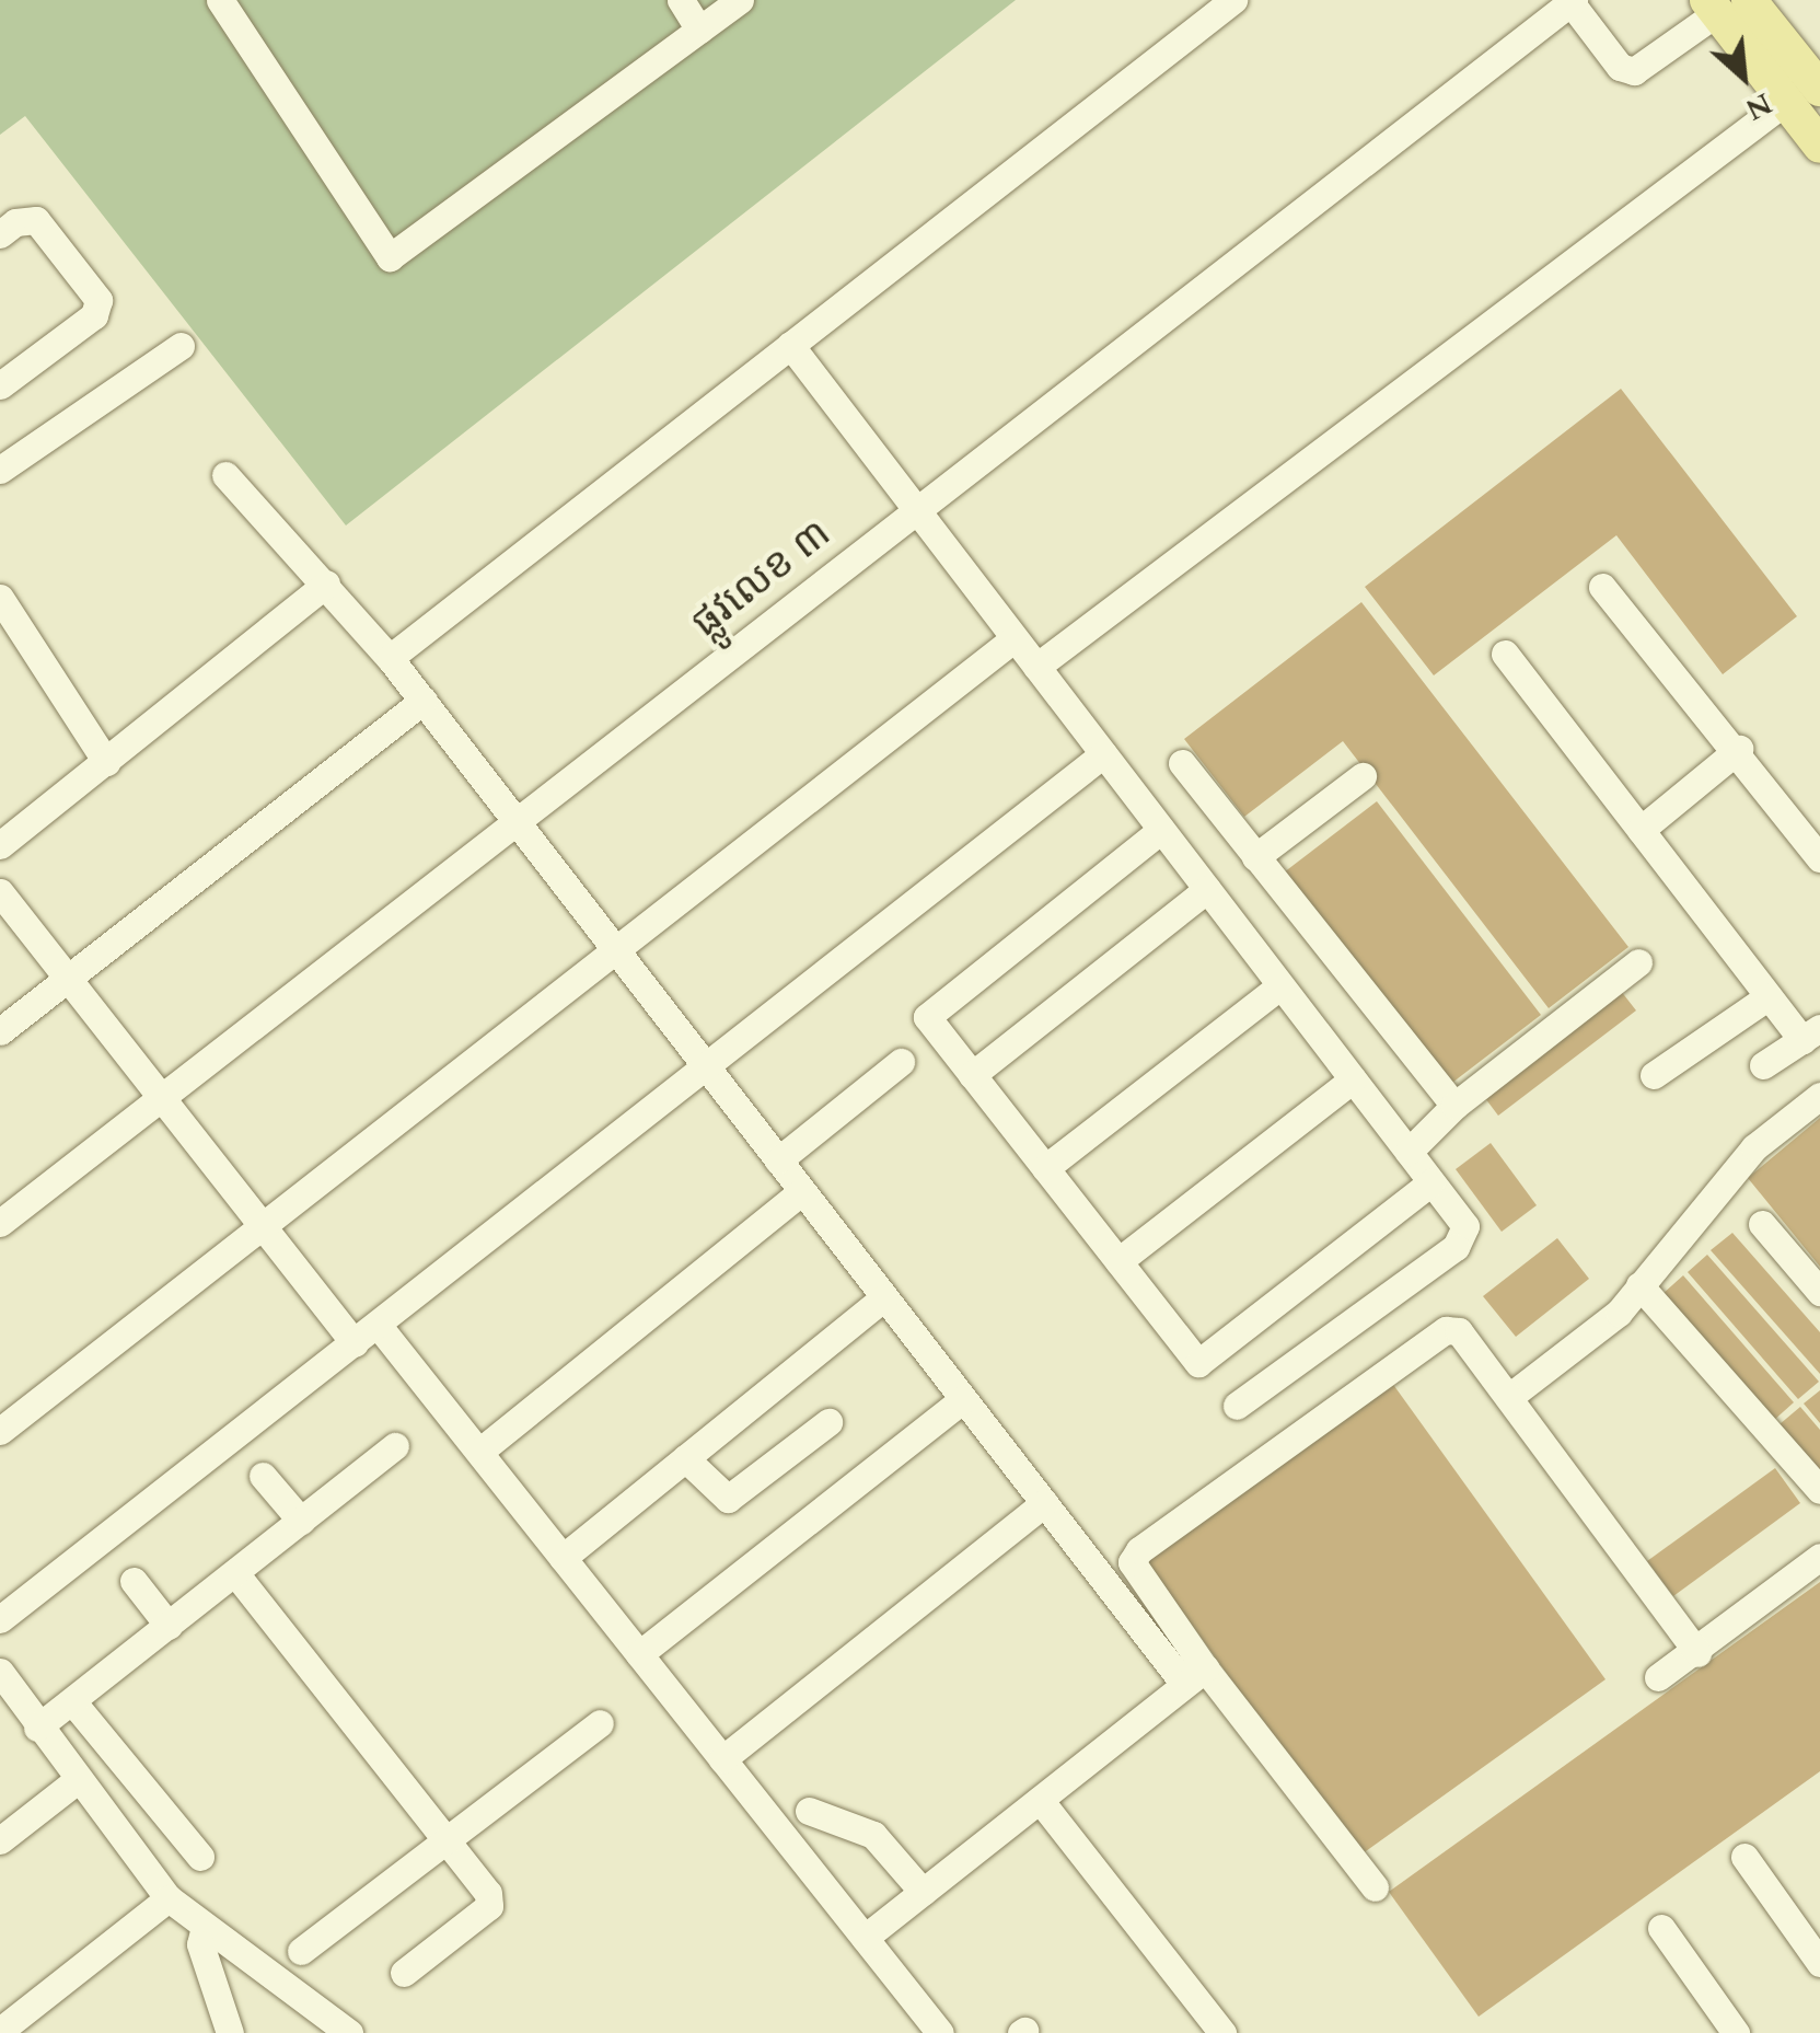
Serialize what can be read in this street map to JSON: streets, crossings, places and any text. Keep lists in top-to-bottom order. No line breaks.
{"streets":{"street":["ផ្លូវលេខ ៣"]},"north":"bottom right"}
